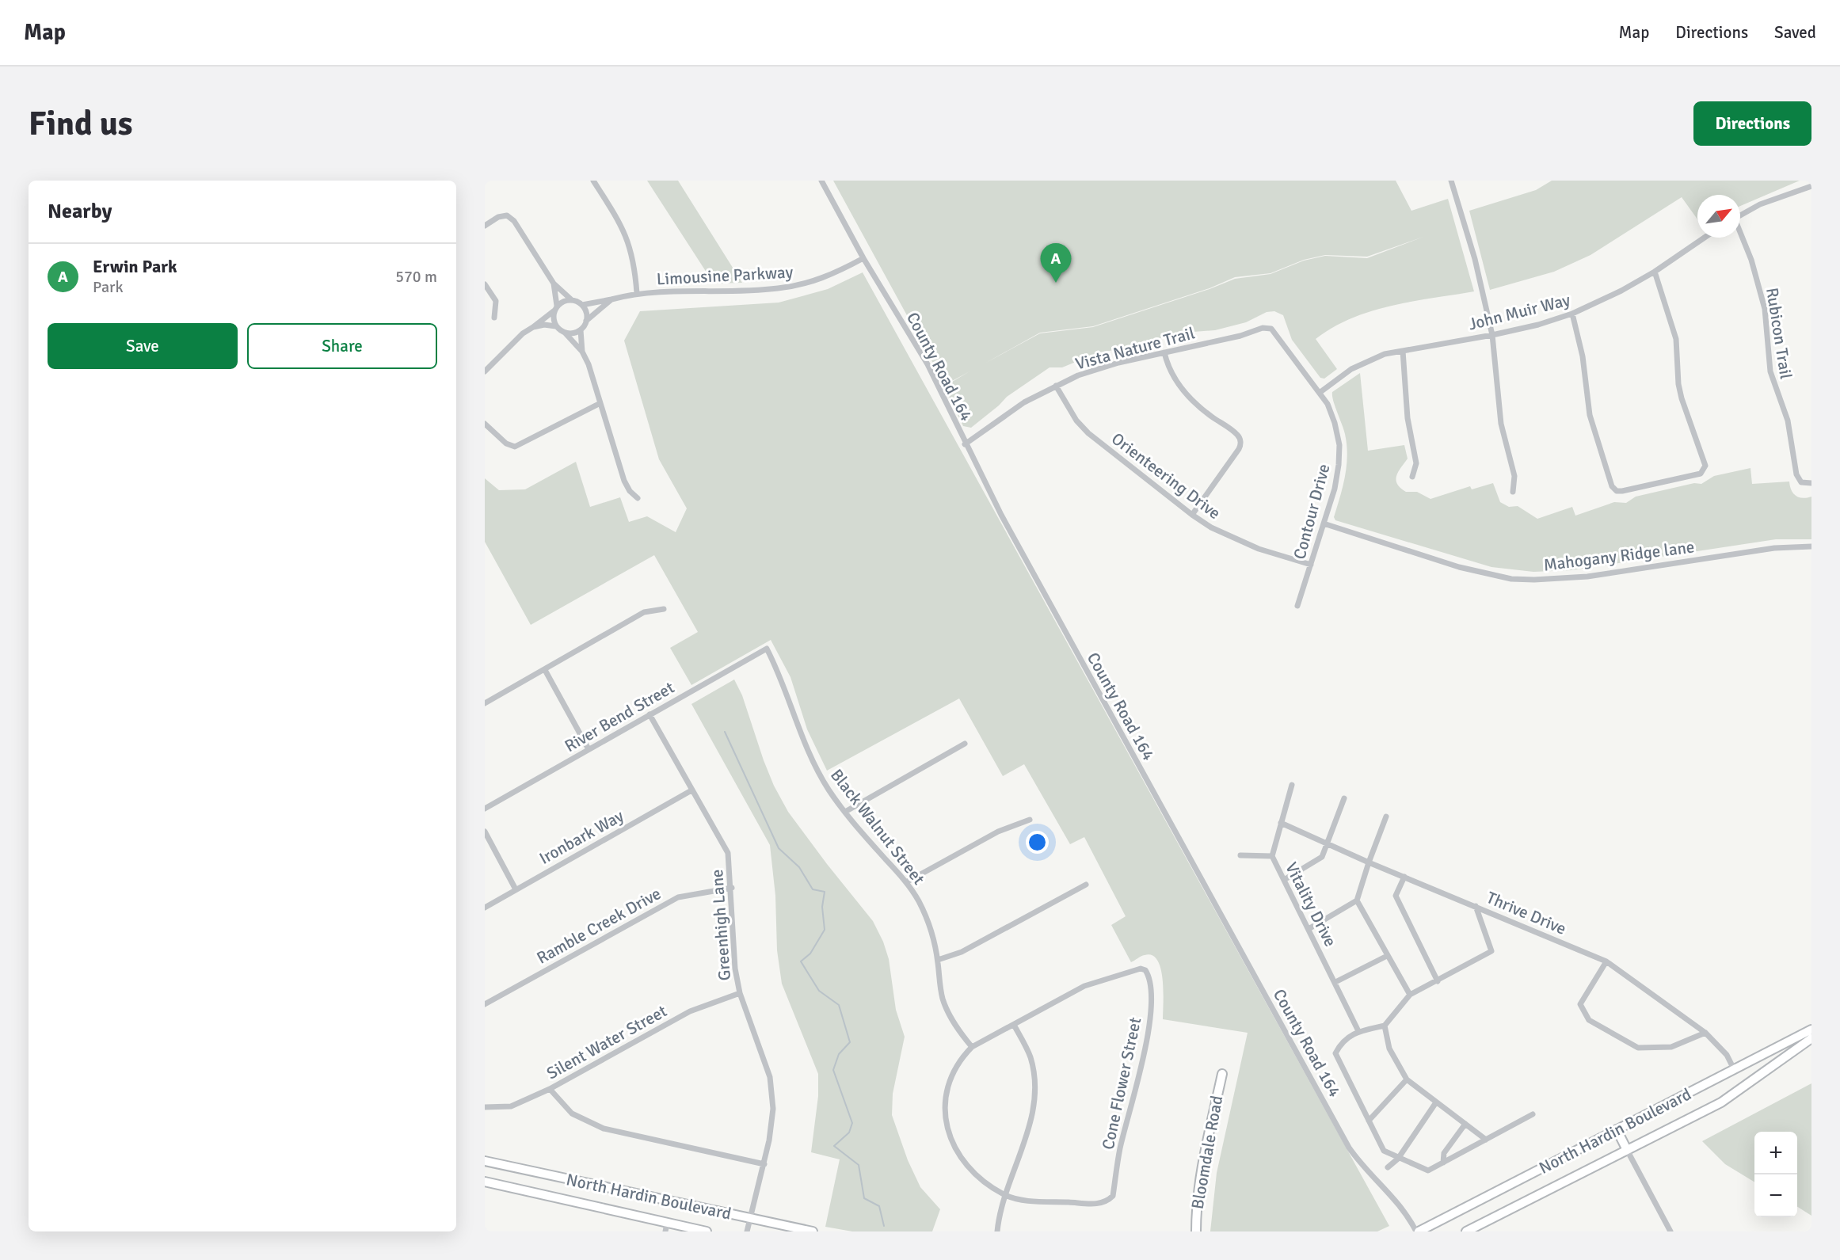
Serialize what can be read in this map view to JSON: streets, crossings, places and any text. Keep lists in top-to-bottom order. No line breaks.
{"streets":{"street":["Limousine Parkway","John Muir Way","Rubicon Trail","Vista Nature Trail","County Road 164","Orienteering Drive","Contour Drive","Mahogany Ridge lane","River Bend Street","Black Walnut Street","Ironbark Way","Vitality Drive","Thrive Drive","Greenhigh Lane","Ramble Creek Drive","Silent Water Street","Cone Flower Street","North Hardin Boulevard","Bloomdale Road"]},"crossings":[["Limousine Parkway","County Road 164"],["John Muir Way","Contour Drive"],["Vista Nature Trail","County Road 164"],["Vista Nature Trail","Orienteering Drive"],["Vista Nature Trail","Contour Drive"],["County Road 164","North Hardin Boulevard"],["Orienteering Drive","Contour Drive"],["Contour Drive","Mahogany Ridge lane"],["River Bend Street","Black Walnut Street"],["River Bend Street","Greenhigh Lane"],["Ironbark Way","Greenhigh Lane"],["Vitality Drive","Thrive Drive"],["Thrive Drive","North Hardin Boulevard"],["Greenhigh Lane","Ramble Creek Drive"],["Greenhigh Lane","Silent Water Street"],["Greenhigh Lane","North Hardin Boulevard"]],"north":"top right","page":{"header":"Map","nav":["Map","Directions","Saved"],"buttons":["Directions",["Save","Share"]],"title":"Find us","heading":"Nearby","list":[{"mark":"A","name":"Erwin Park","note":"Park","value":"570 m"}],"pins":"A","map_buttons":["+","−"]}}
